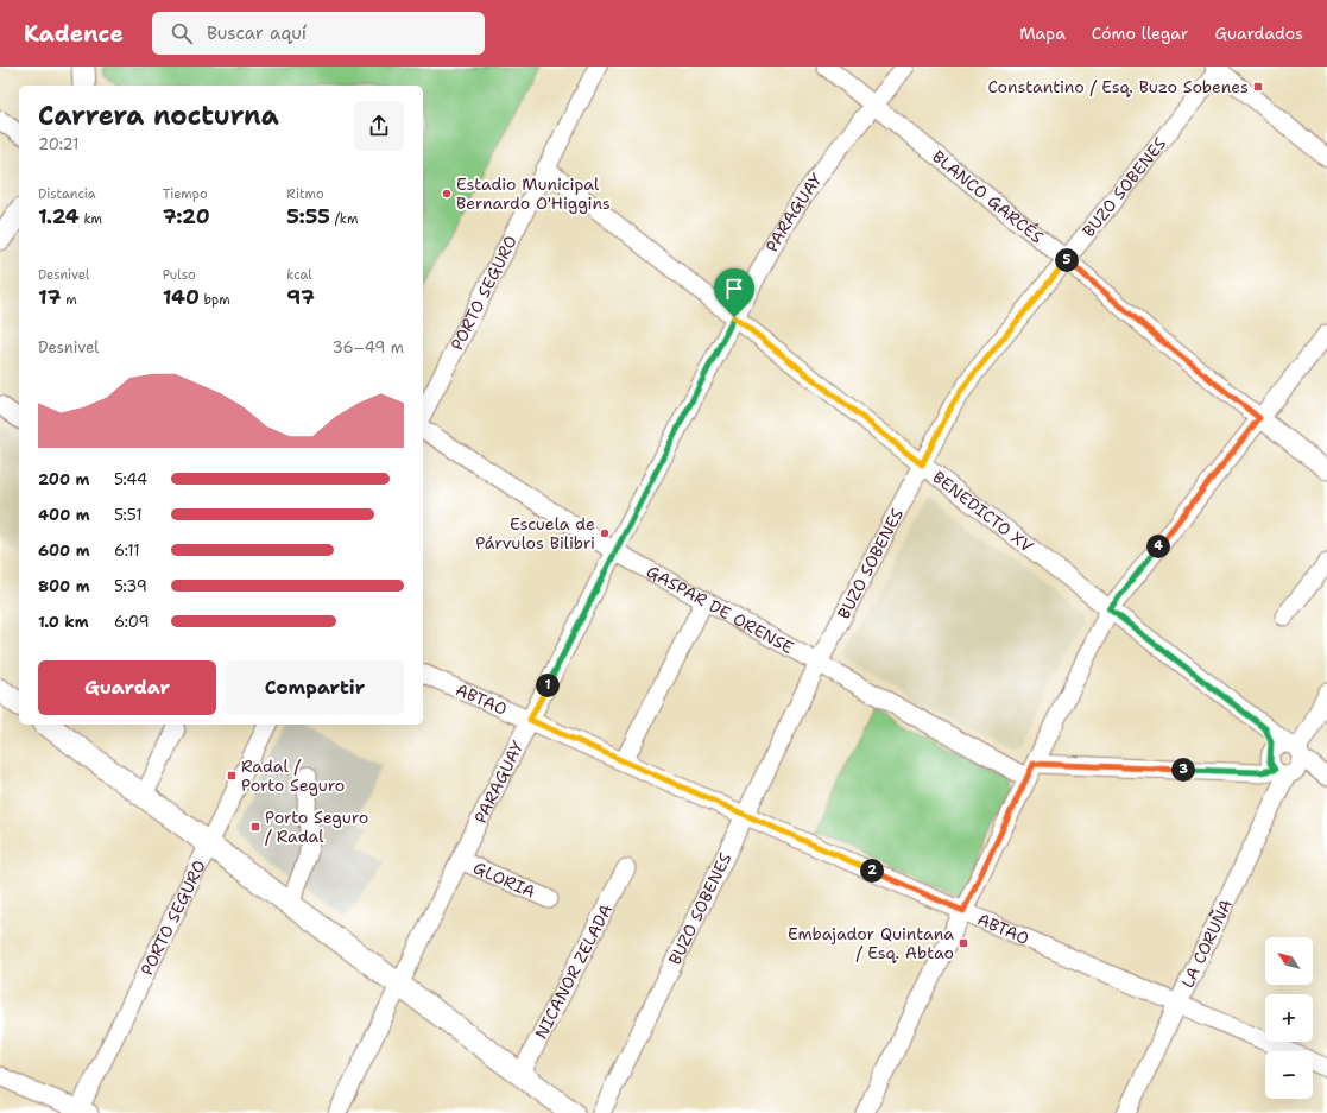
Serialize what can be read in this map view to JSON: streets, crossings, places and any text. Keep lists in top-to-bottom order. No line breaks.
{"streets":{"street":["BUZO SOBENES","BLANCO GARCÉS","PARAGUAY","PORTO SEGURO","BENEDICTO XV","GASPAR DE ORENSE","ABTAO","GLORIA","LA CORUÑA","NICANOR ZELADA"]},"crossings":[["BUZO SOBENES","BLANCO GARCÉS"],["BUZO SOBENES","BENEDICTO XV"],["BUZO SOBENES","GASPAR DE ORENSE"],["BUZO SOBENES","ABTAO"],["BLANCO GARCÉS","PARAGUAY"],["PARAGUAY","BENEDICTO XV"],["PARAGUAY","GASPAR DE ORENSE"],["PARAGUAY","ABTAO"],["PARAGUAY","GLORIA"],["PORTO SEGURO","BENEDICTO XV"],["BENEDICTO XV","LA CORUÑA"],["GASPAR DE ORENSE","LA CORUÑA"],["ABTAO","LA CORUÑA"]],"places":{"transit":["Constantino / Esq. Buzo Sobenes","Radal / Porto Seguro","Porto Seguro / Radal","Embajador Quintana / Esq. Abtao"],"other":["Estadio Municipal Bernardo O'Higgins","Escuela de Párvulos Bilibri"]},"north":"top left","page":{"header":"Kadence","search":"Buscar aquí","nav":["Mapa","Cómo llegar","Guardados"],"heading":["Carrera nocturna","20:21"],"stats":[["Distancia","1.24 km"],["Tiempo","7:20"],["Ritmo","5:55 /km"],["Desnivel","17 m"],["Pulso","140 bpm"],["kcal","97"]],"pins":["5","4","1","3","2"],"chart":["Desnivel","36–49 m"],"list":[{"name":"200 m","note":"5:44"},{"name":"400 m","note":"5:51"},{"name":"600 m","note":"6:11"},{"name":"800 m","note":"5:39"},{"name":"1.0 km","note":"6:09"}],"buttons":["Guardar","Compartir"],"map_buttons":["+","−"]}}
